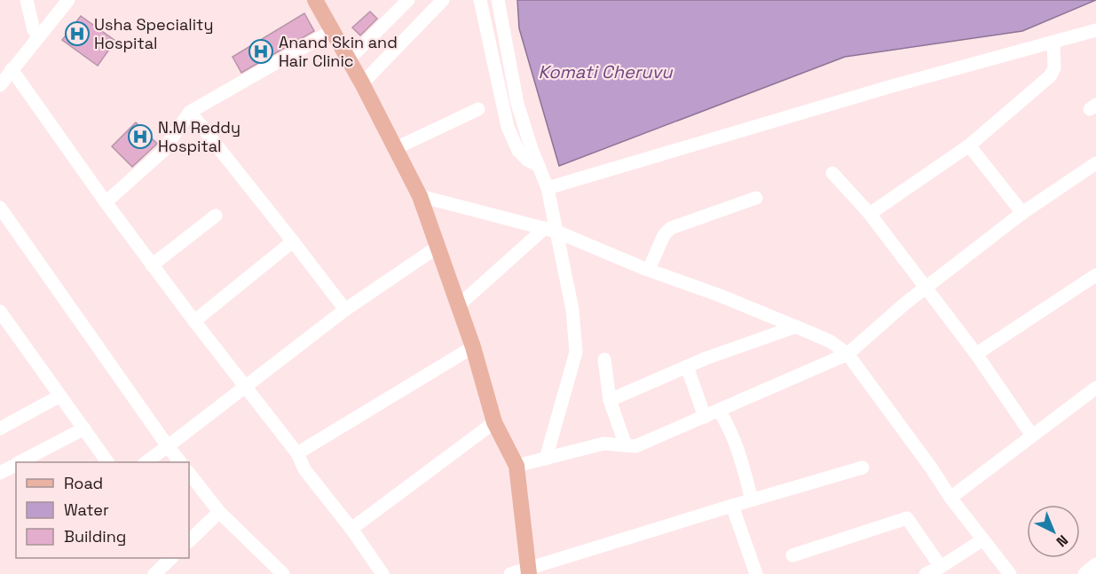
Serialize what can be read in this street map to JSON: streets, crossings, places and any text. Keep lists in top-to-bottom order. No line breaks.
{"water":["Komati Cheruvu"],"places":{"hospital":["Usha Speciality Hospital","Anand Skin and Hair Clinic","N.M Reddy Hospital"]},"legend":["Road","Water","Building"],"north":"bottom right"}
